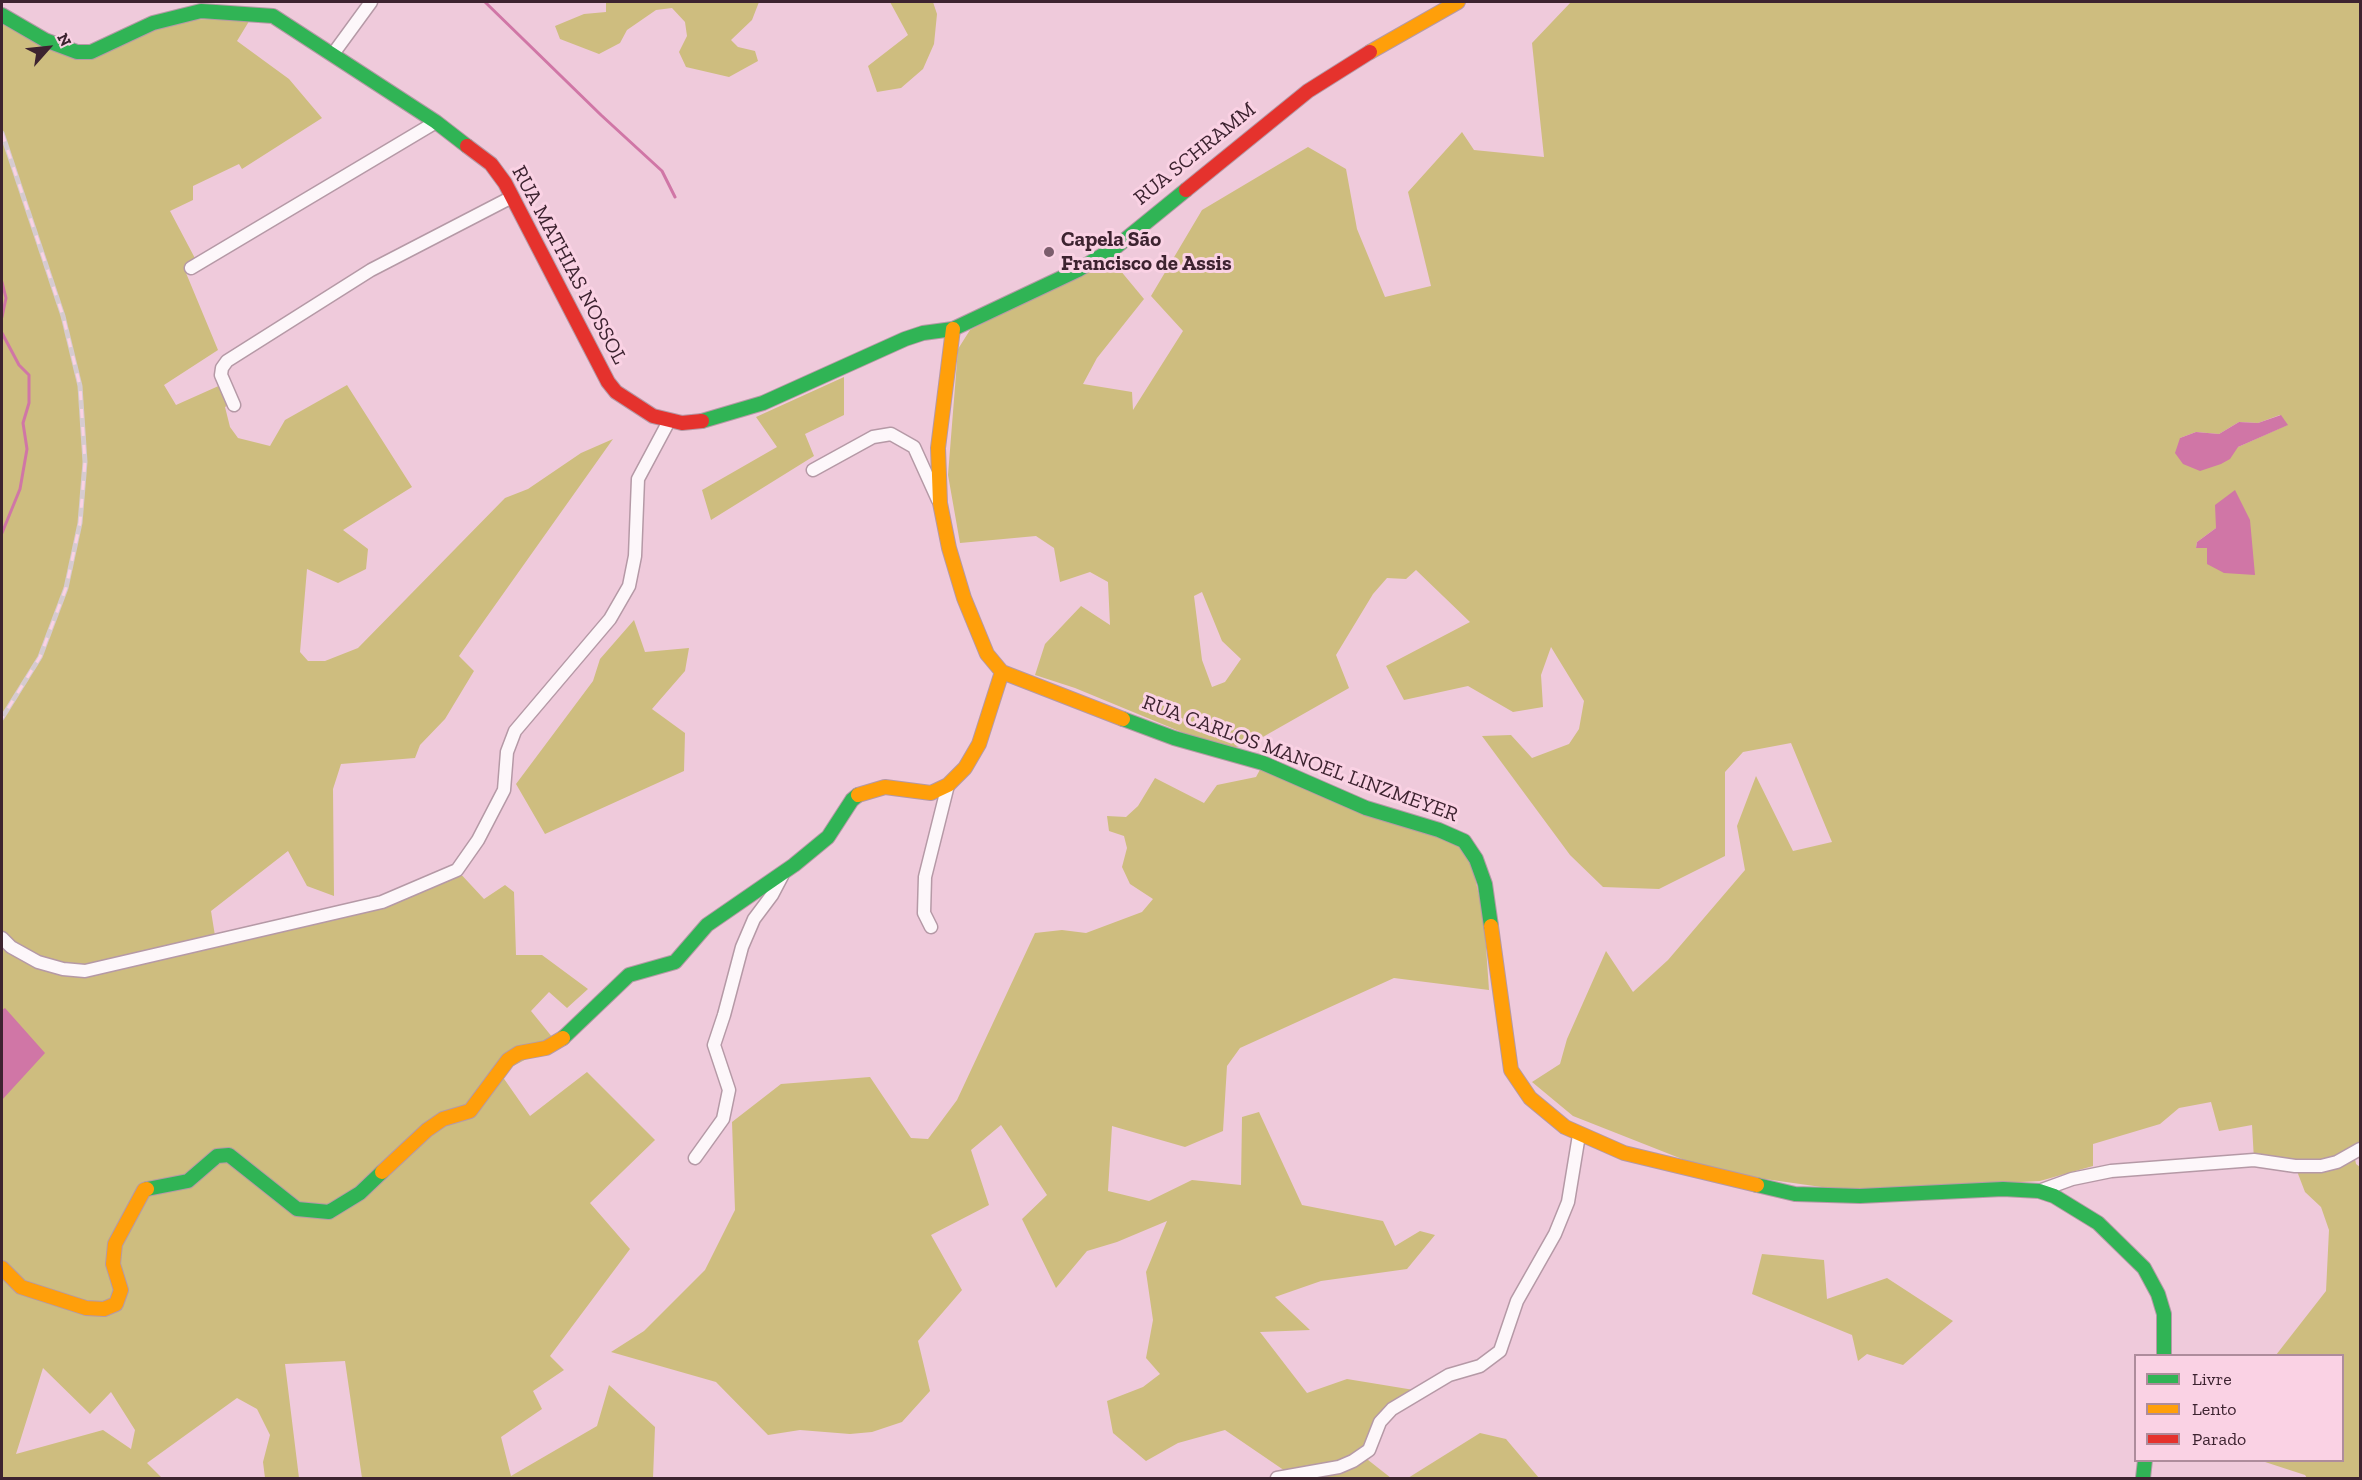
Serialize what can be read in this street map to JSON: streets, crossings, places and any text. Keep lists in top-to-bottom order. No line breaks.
{"streets":{"street":["RUA SCHRAMM","RUA MATHIAS NOSSOL","RUA CARLOS MANOEL LINZMEYER"]},"crossings":[["RUA SCHRAMM","RUA MATHIAS NOSSOL"]],"places":["Capela São Francisco de Assis"],"legend":["Livre","Lento","Parado"],"north":"top right"}
